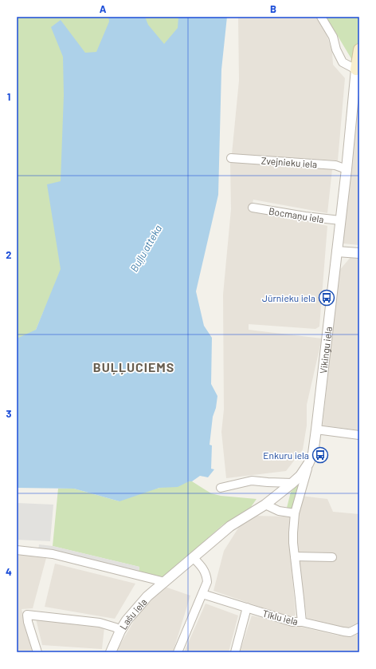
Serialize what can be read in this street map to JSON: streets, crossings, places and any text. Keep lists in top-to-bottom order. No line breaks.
{"streets":{"main road":["Vikingu iela"],"street":["Zvejnieku iela","Bocmaņu iela","Lašu iela","Tīklu iela"]},"crossings":[["Zvejnieku iela","Vikingu iela"],["Bocmaņu iela","Vikingu iela"],["Vikingu iela","Lašu iela"]],"districts":["BUĻĻUCIEMS"],"water":["Buļļu atteka"],"places":{"bus stop":["Jūrnieku iela","Enkuru iela"]},"grid":{"columns":["A","B"],"rows":["1","2","3","4"]}}
